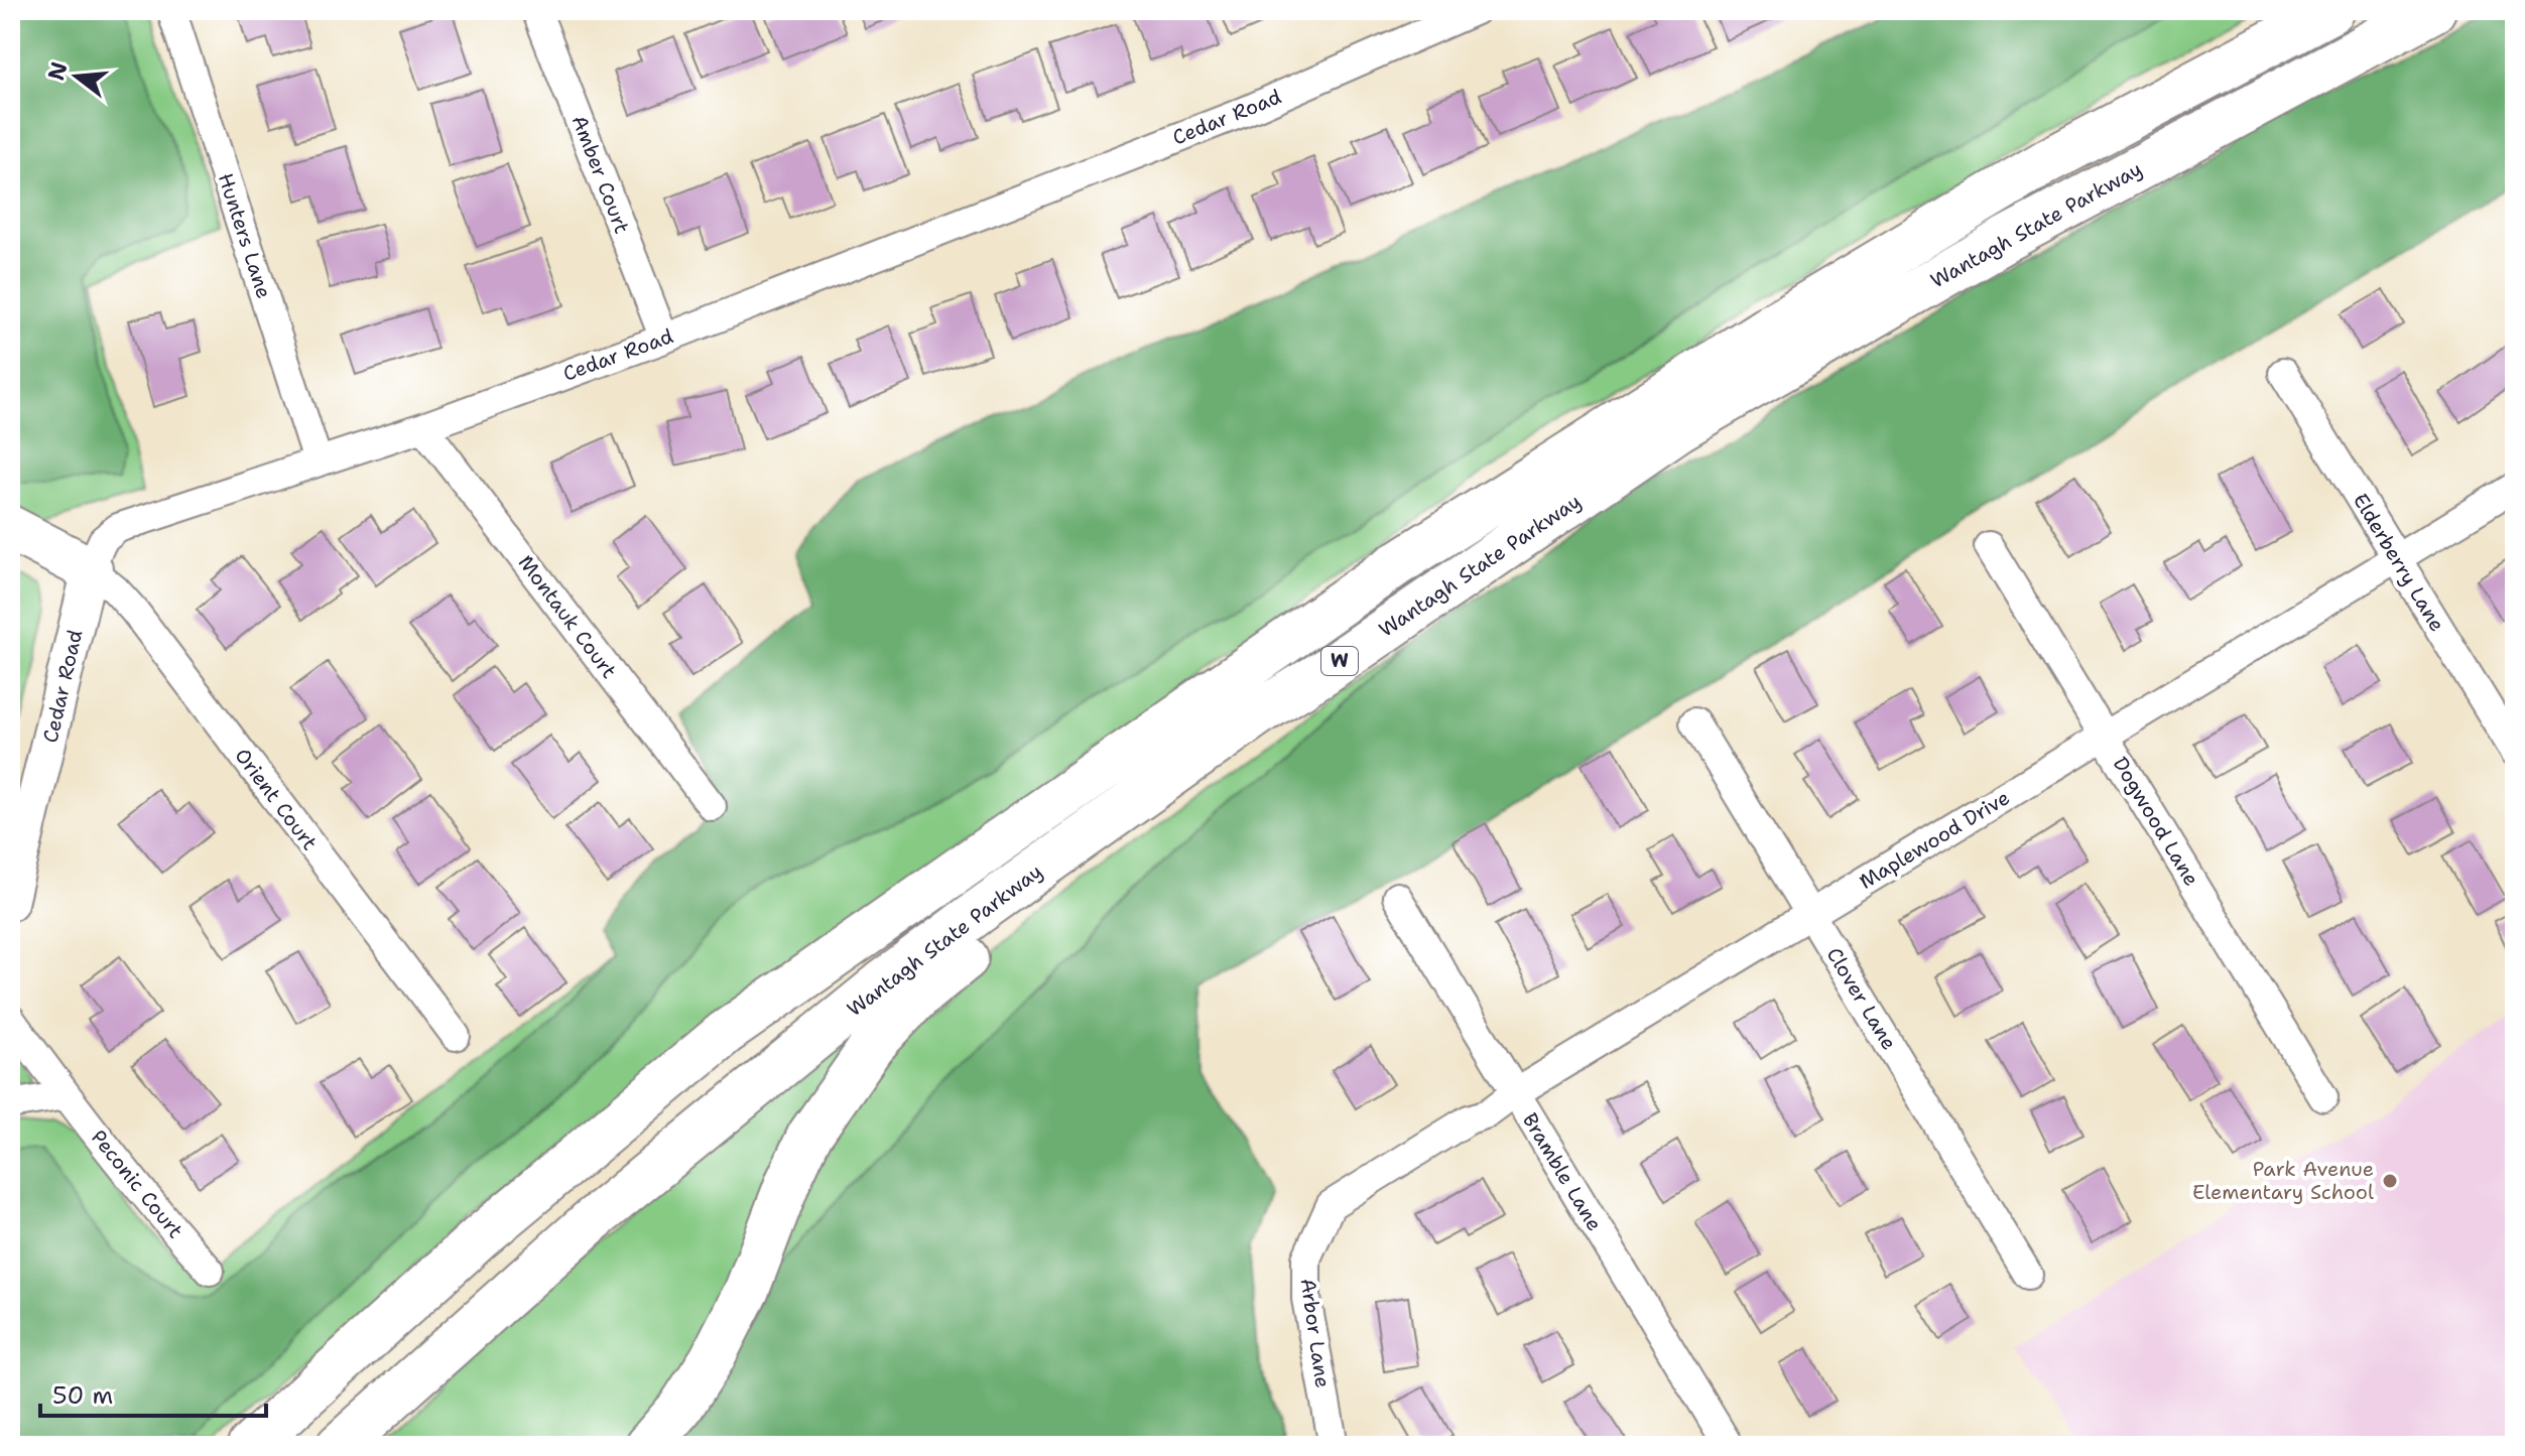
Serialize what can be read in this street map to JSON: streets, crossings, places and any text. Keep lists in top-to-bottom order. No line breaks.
{"streets":{"highway":["Wantagh State Parkway","W"],"street":["Cedar Road","Amber Court","Hunters Lane","Elderberry Lane","Montauk Court","Orient Court","Dogwood Lane","Maplewood Drive","Clover Lane","Bramble Lane","Peconic Court","Arbor Lane"]},"crossings":[["Cedar Road","Amber Court"],["Cedar Road","Hunters Lane"],["Cedar Road","Montauk Court"],["Cedar Road","Orient Court"],["Elderberry Lane","Maplewood Drive"],["Dogwood Lane","Maplewood Drive"],["Maplewood Drive","Clover Lane"],["Maplewood Drive","Bramble Lane"],["Maplewood Drive","Arbor Lane"]],"places":["Park Avenue Elementary School"],"scale_bar":"50 m","north":"left"}
